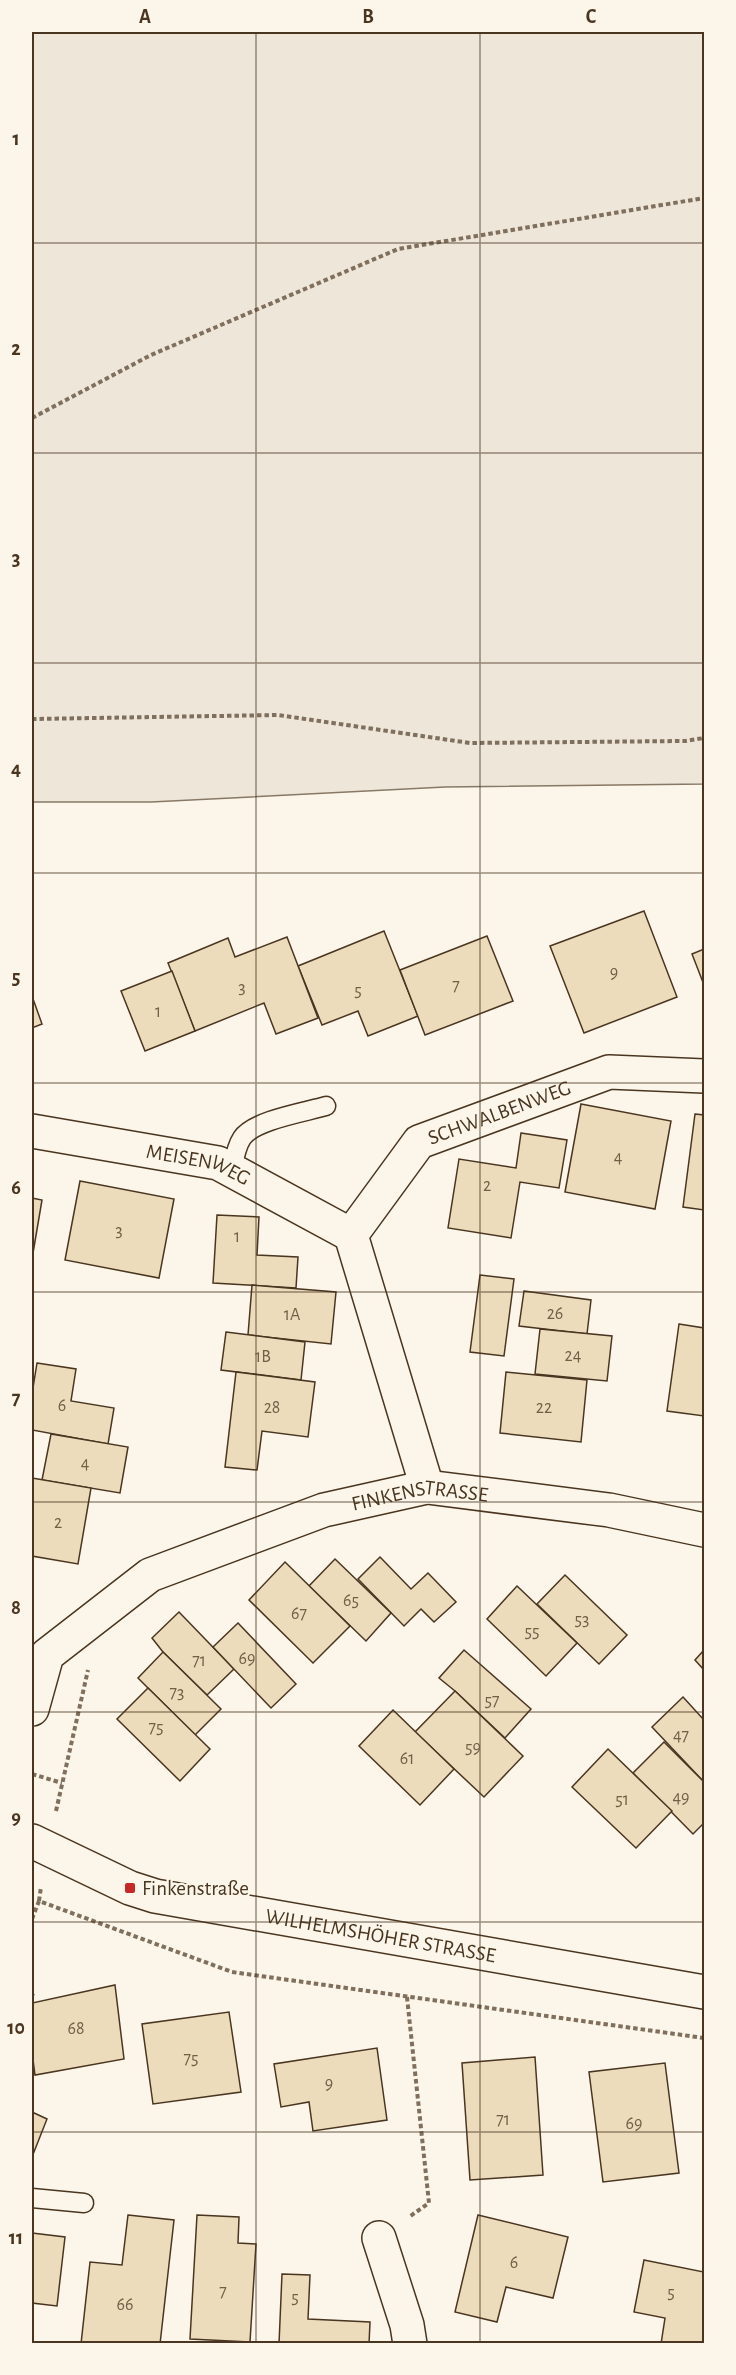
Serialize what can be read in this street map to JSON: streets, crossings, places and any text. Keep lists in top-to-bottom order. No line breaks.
{"streets":{"street":["SCHWALBENWEG","MEISENWEG","FINKENSTRASSE","WILHELMSHÖHER STRASSE"]},"crossings":[["SCHWALBENWEG","MEISENWEG"]],"places":{"transit":["Finkenstraße"]},"house_numbers":["9","7","3","5","1","4","2","3","1","26","1A","24","1B","6","28","22","4","2","65","67","53","55","69","71","73","57","75","47","59","61","49","51","68","75","9","71","69","6","7","5","5","66"],"grid":{"columns":["A","B","C"],"rows":["1","2","3","4","5","6","7","8","9","10","11"]}}
